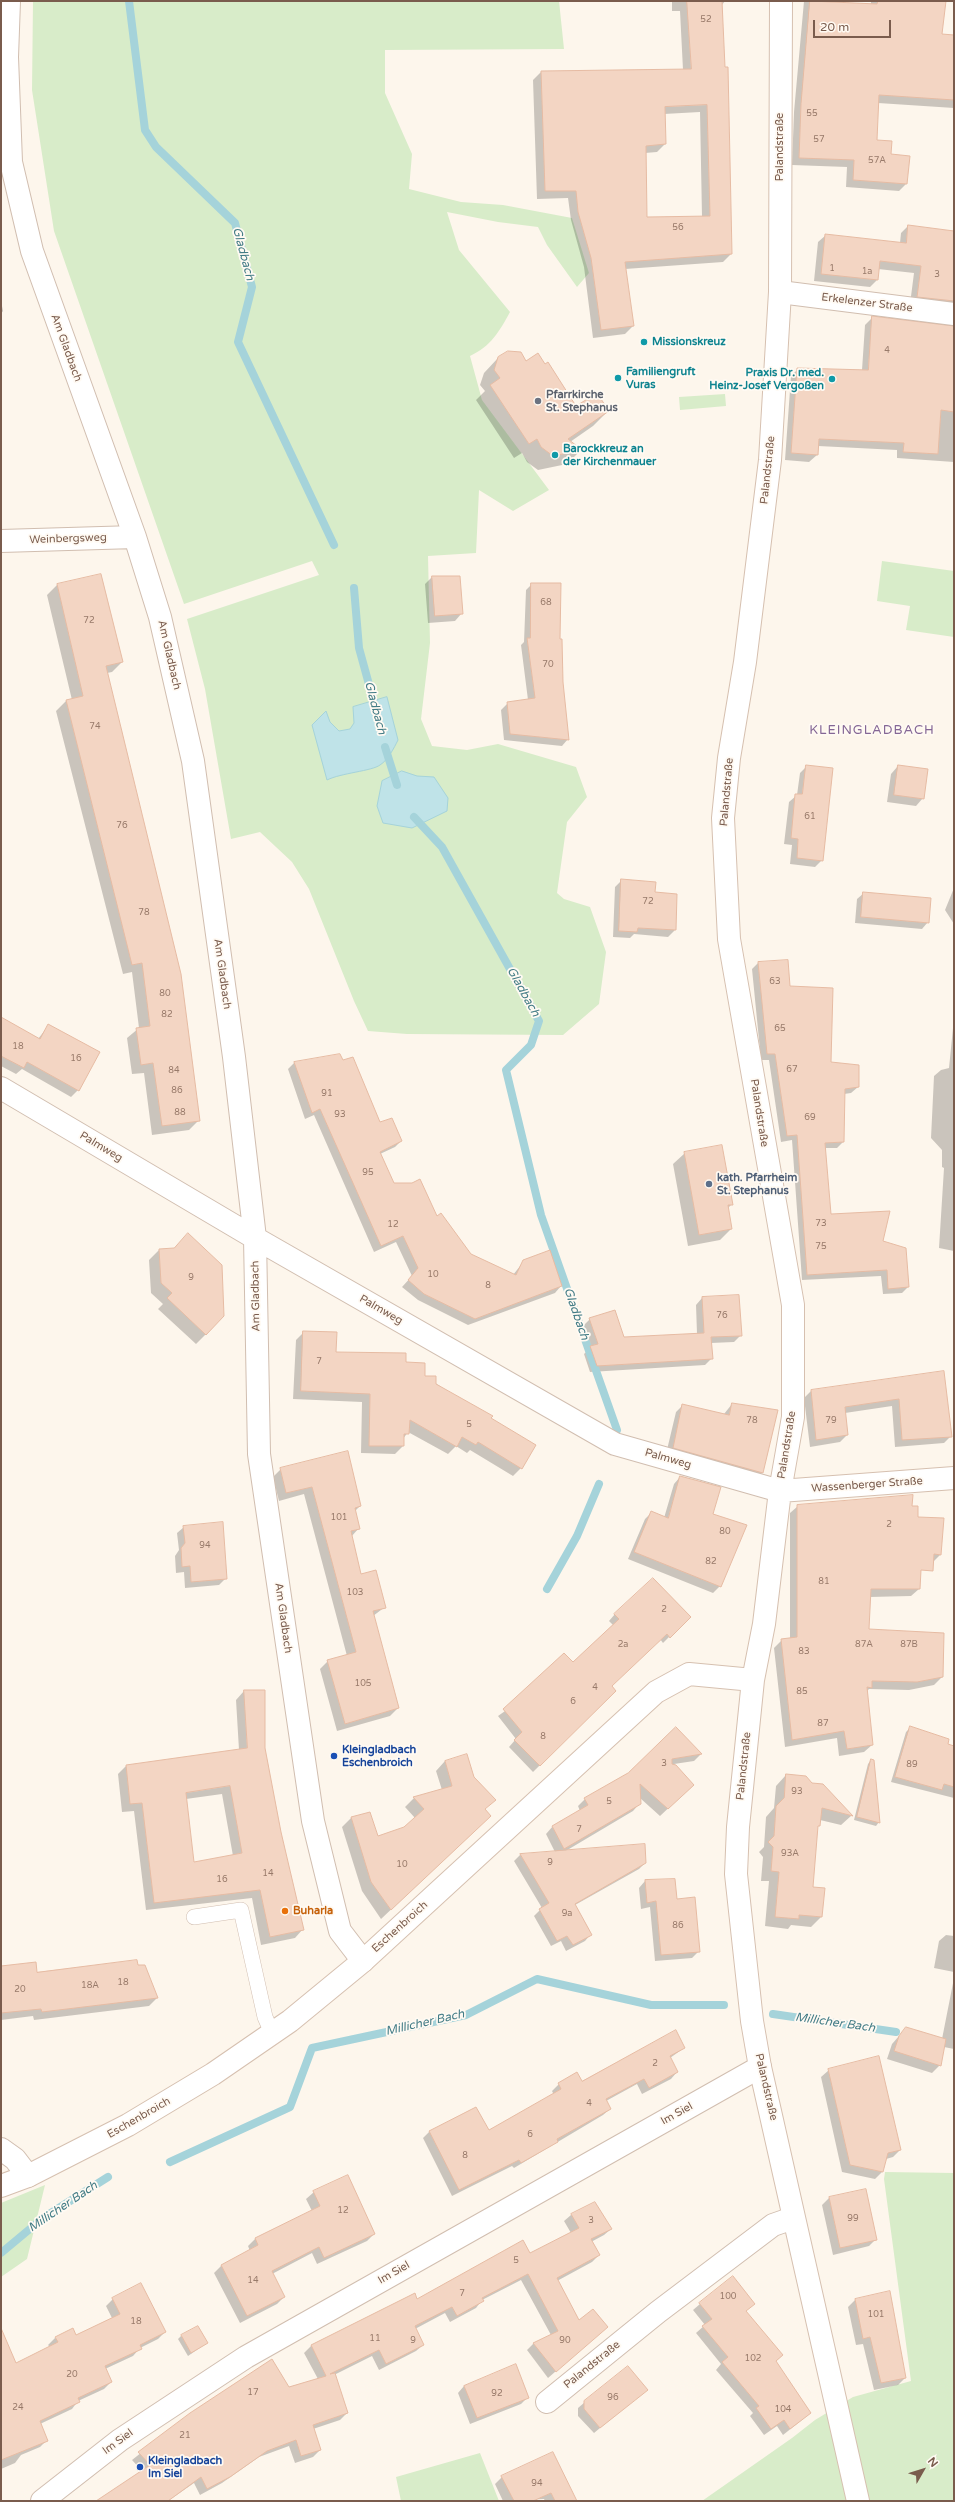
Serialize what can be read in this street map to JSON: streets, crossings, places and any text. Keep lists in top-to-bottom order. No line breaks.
{"streets":{"street":["Palandstraße","Erkelenzer Straße","Am Gladbach","Weinbergsweg","Palmweg","Wassenberger Straße","Eschenbroich","Im Siel"]},"crossings":[["Palandstraße","Erkelenzer Straße"],["Palandstraße","Palmweg"],["Palandstraße","Wassenberger Straße"],["Palandstraße","Eschenbroich"],["Palandstraße","Im Siel"],["Am Gladbach","Weinbergsweg"],["Am Gladbach","Palmweg"],["Am Gladbach","Eschenbroich"],["Palmweg","Wassenberger Straße"]],"districts":["KLEINGLADBACH"],"water":["Gladbach","Millicher Bach"],"places":["Missionskreuz","Familiengruft Vuras","Praxis Dr. med. Heinz-Josef Vergoßen","Pfarrkirche St. Stephanus","Barockkreuz an der Kirchenmauer","kath. Pfarrheim St. Stephanus","Kleingladbach Eschenbroich","Buharla","Kleingladbach Im Siel"],"house_numbers":["52","55","57","57A","56","1","1a","3","4","68","72","70","74","61","76","72","78","63","80","82","65","18","16","67","84","86","91","88","93","69","95","73","12","75","10","9","8","76","7","78","79","5","101","2","80","94","82","81","103","2","2a","87A","87B","83","105","4","85","6","87","8","3","89","93","5","7","93A","9","10","14","16","9a","86","18","18A","20","2","4","6","8","12","99","3","5","14","7","100","101","18","11","9","90","102","20","17","92","96","24","104","21","94"],"scale_bar":"20 m","north":"top right"}
